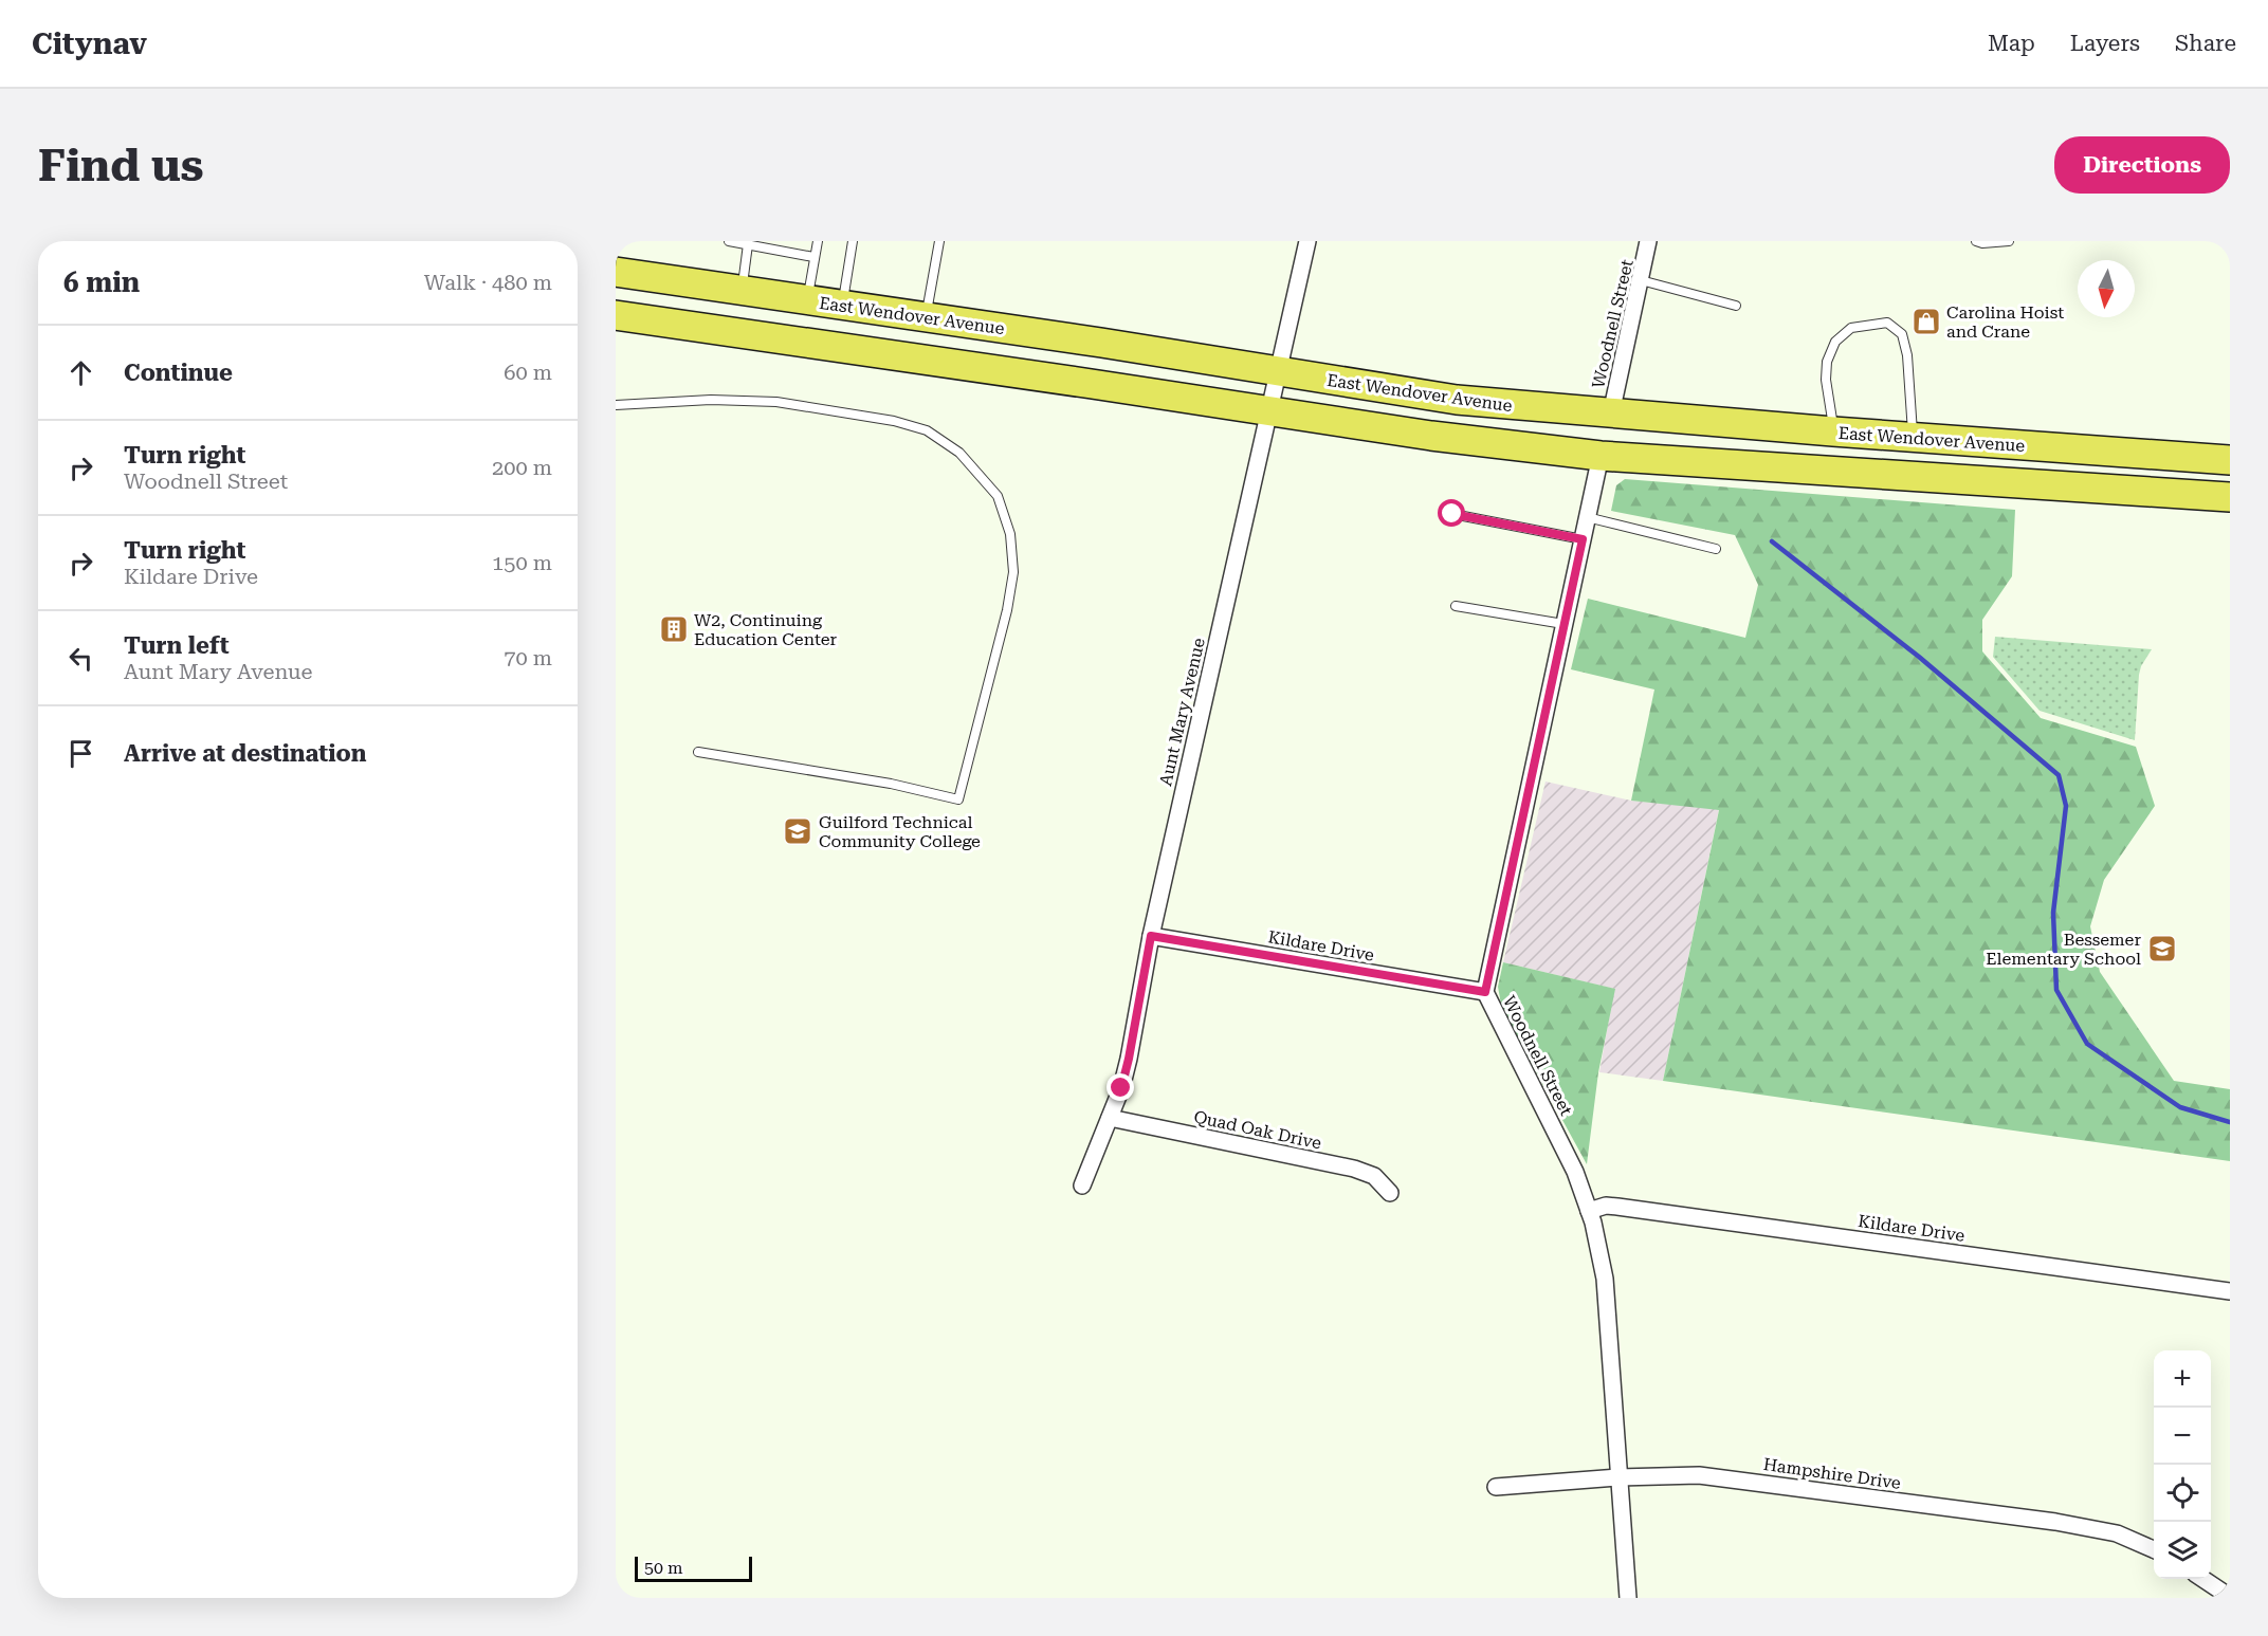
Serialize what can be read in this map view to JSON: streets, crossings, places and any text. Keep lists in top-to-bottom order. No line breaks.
{"streets":{"highway":["East Wendover Avenue"],"street":["Woodnell Street","Aunt Mary Avenue","Kildare Drive","Quad Oak Drive","Hampshire Drive"]},"crossings":[["East Wendover Avenue","Woodnell Street"],["East Wendover Avenue","Aunt Mary Avenue"],["Woodnell Street","Kildare Drive"],["Woodnell Street","Hampshire Drive"],["Aunt Mary Avenue","Kildare Drive"],["Aunt Mary Avenue","Quad Oak Drive"]],"places":{"shop":["Carolina Hoist and Crane"],"building":["W2, Continuing Education Center"],"school or university":["Guilford Technical Community College","Bessemer Elementary School"]},"scale_bar":"50 m","north":"bottom","page":{"header":"Citynav","nav":["Map","Layers","Share"],"buttons":"Directions","title":"Find us","heading":["6 min","Walk · 480 m"],"list":[["Continue","60 m"],["Turn right","Woodnell Street","200 m"],["Turn right","Kildare Drive","150 m"],["Turn left","Aunt Mary Avenue","70 m"],"Arrive at destination"],"map_buttons":["+","−"],"scale":"50 m"}}
